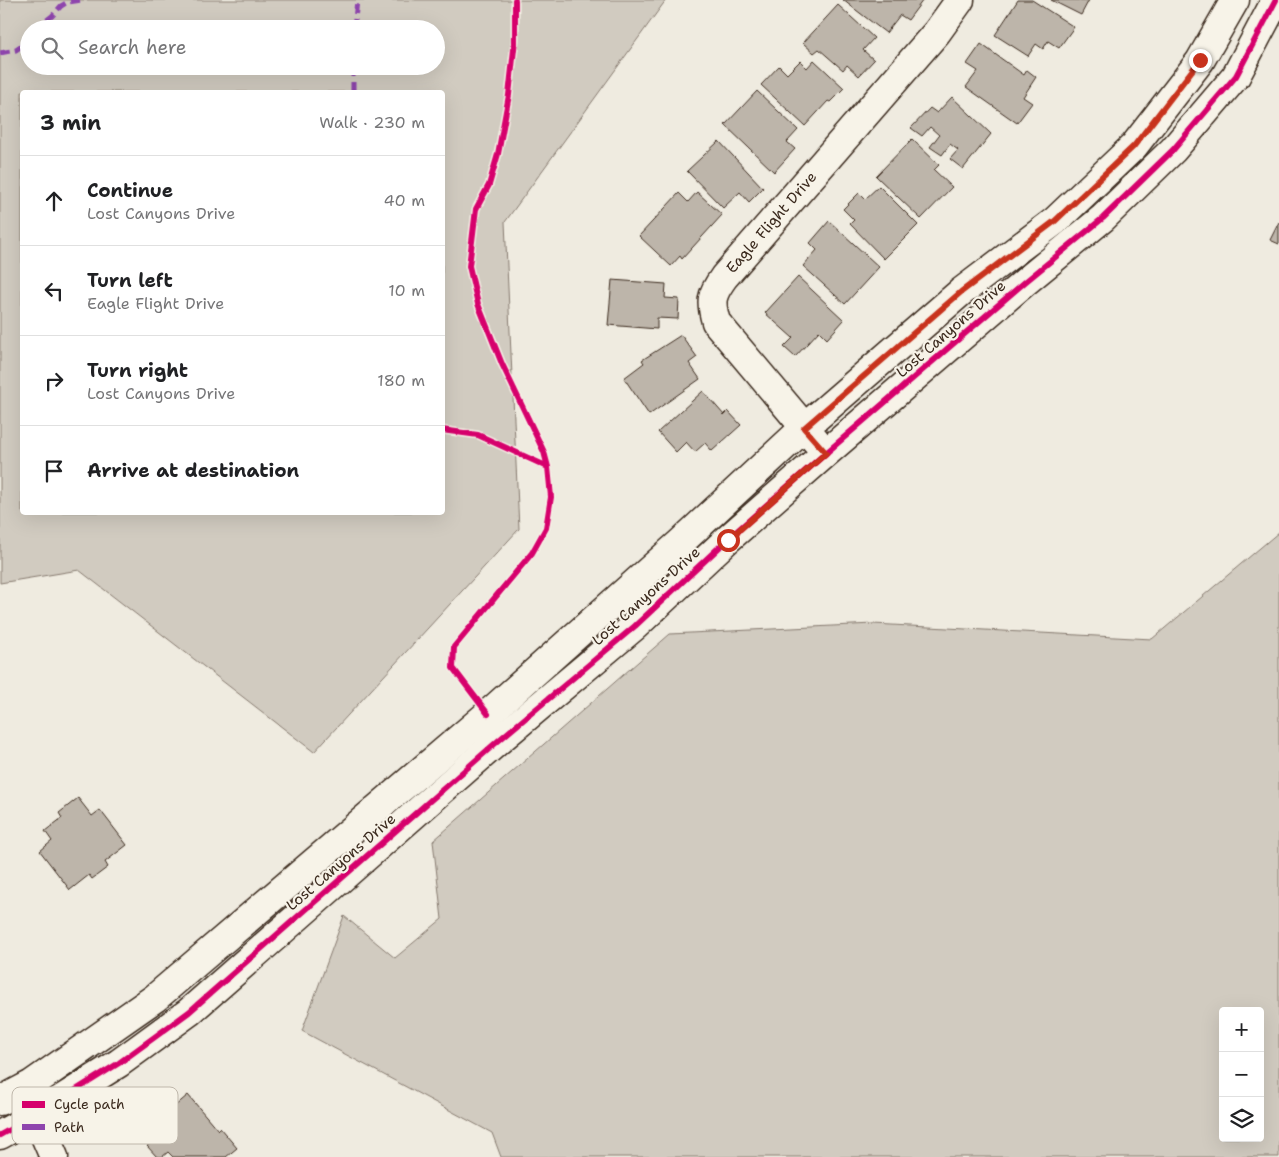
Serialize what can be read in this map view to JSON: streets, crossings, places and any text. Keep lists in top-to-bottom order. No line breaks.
{"streets":{"street":["Eagle Flight Drive","Lost Canyons Drive"]},"crossings":[["Eagle Flight Drive","Lost Canyons Drive"]],"legend":["Cycle path","Path"],"page":{"search":"Search here","heading":["3 min","Walk · 230 m"],"list":[["Continue","Lost Canyons Drive","40 m"],["Turn left","Eagle Flight Drive","10 m"],["Turn right","Lost Canyons Drive","180 m"],"Arrive at destination"],"map_buttons":["+","−"]}}
